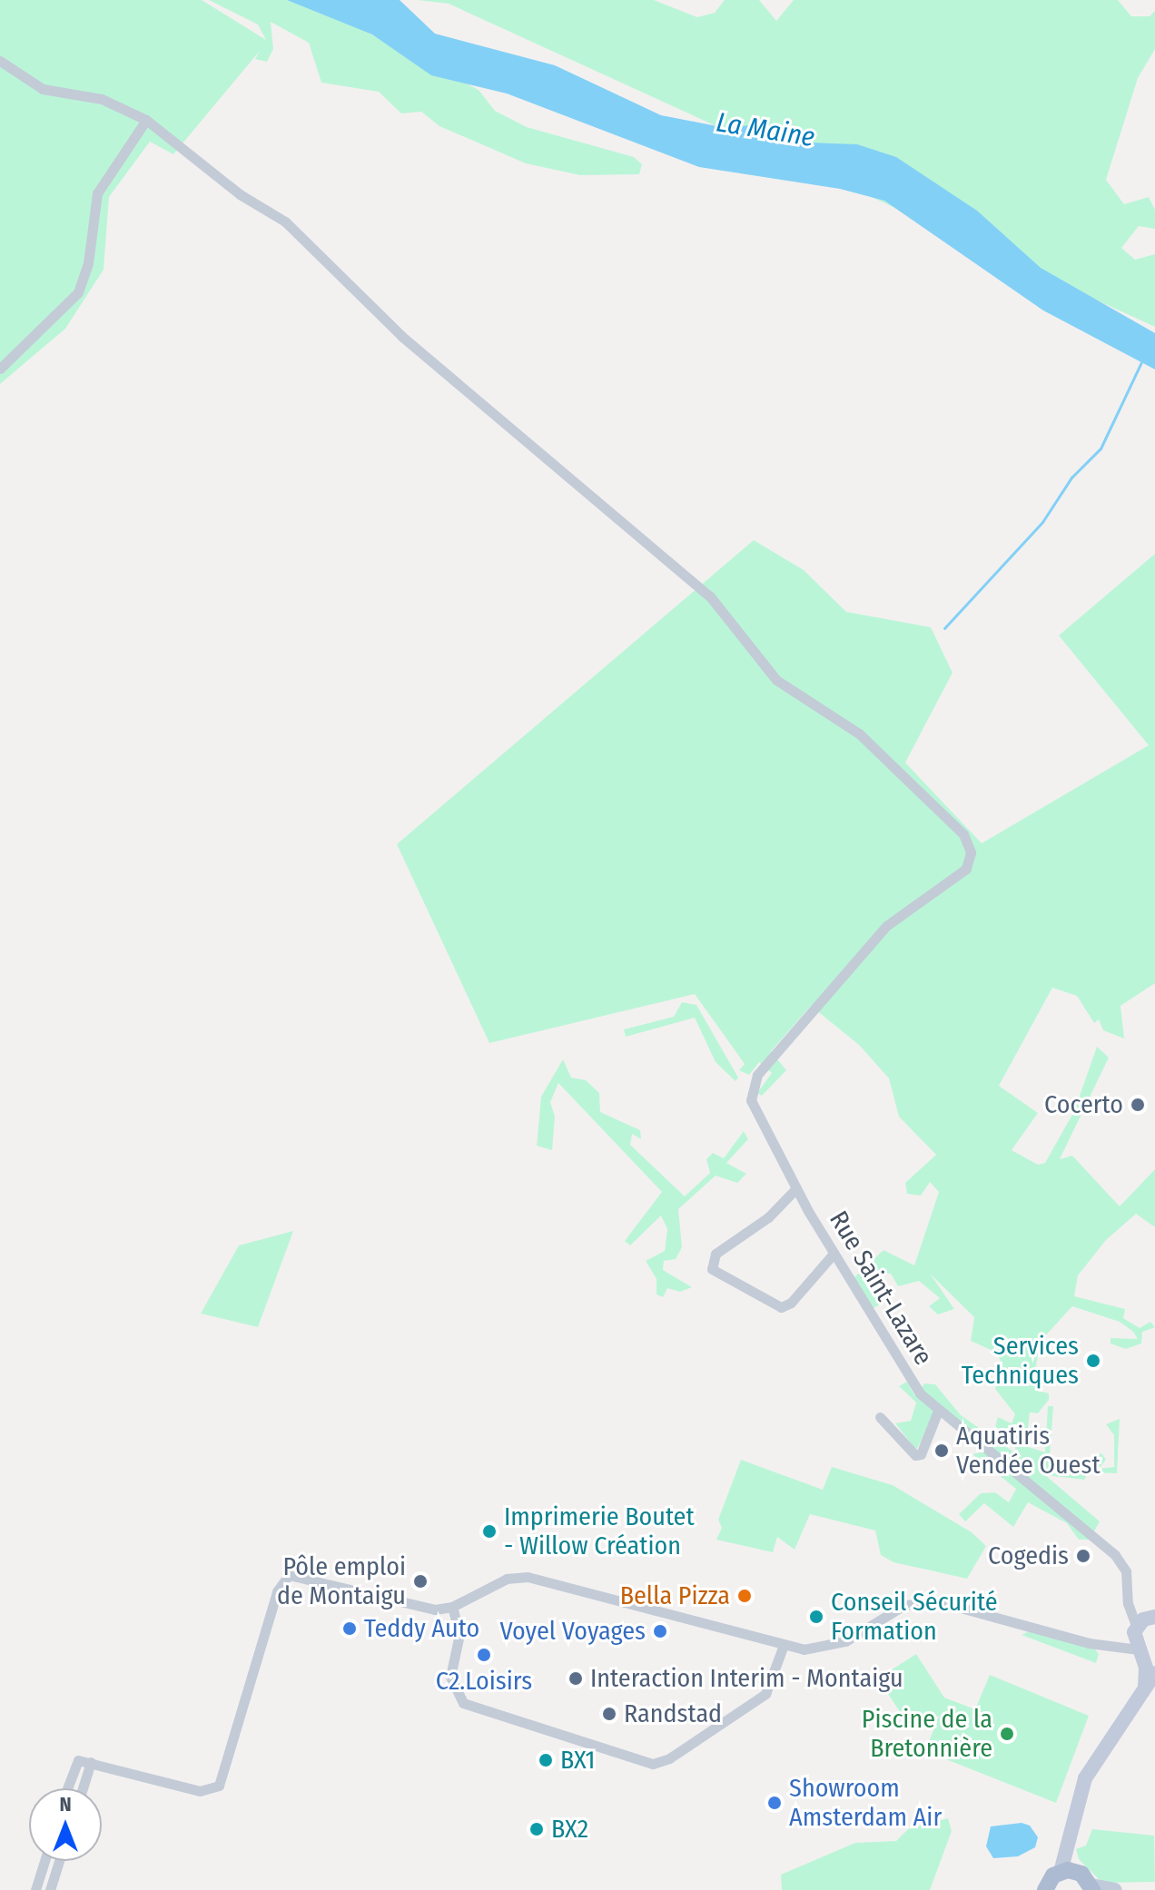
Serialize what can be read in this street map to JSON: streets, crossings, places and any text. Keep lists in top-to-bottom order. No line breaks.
{"streets":{"street":["Rue Saint-Lazare"]},"water":["La Maine"],"places":["Cocerto","Services Techniques","Aquatiris Vendée Ouest","Imprimerie Boutet - Willow Création","Cogedis","Pôle emploi de Montaigu","Bella Pizza","Conseil Sécurité Formation","Teddy Auto","Voyel Voyages","C2.Loisirs","Interaction Interim - Montaigu","Randstad","Piscine de la Bretonnière","BX1","Showroom Amsterdam Air","BX2"],"north":"top"}
